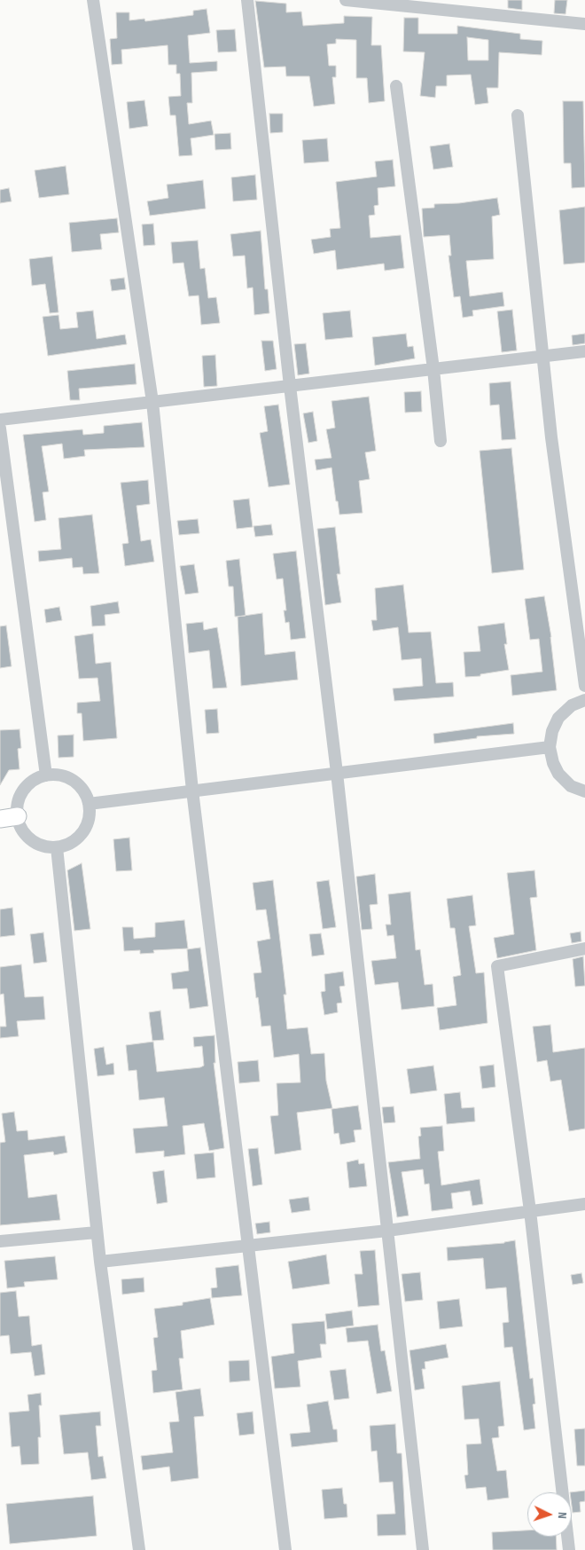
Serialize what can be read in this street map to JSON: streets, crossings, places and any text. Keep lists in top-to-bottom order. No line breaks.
{"north":"right"}
